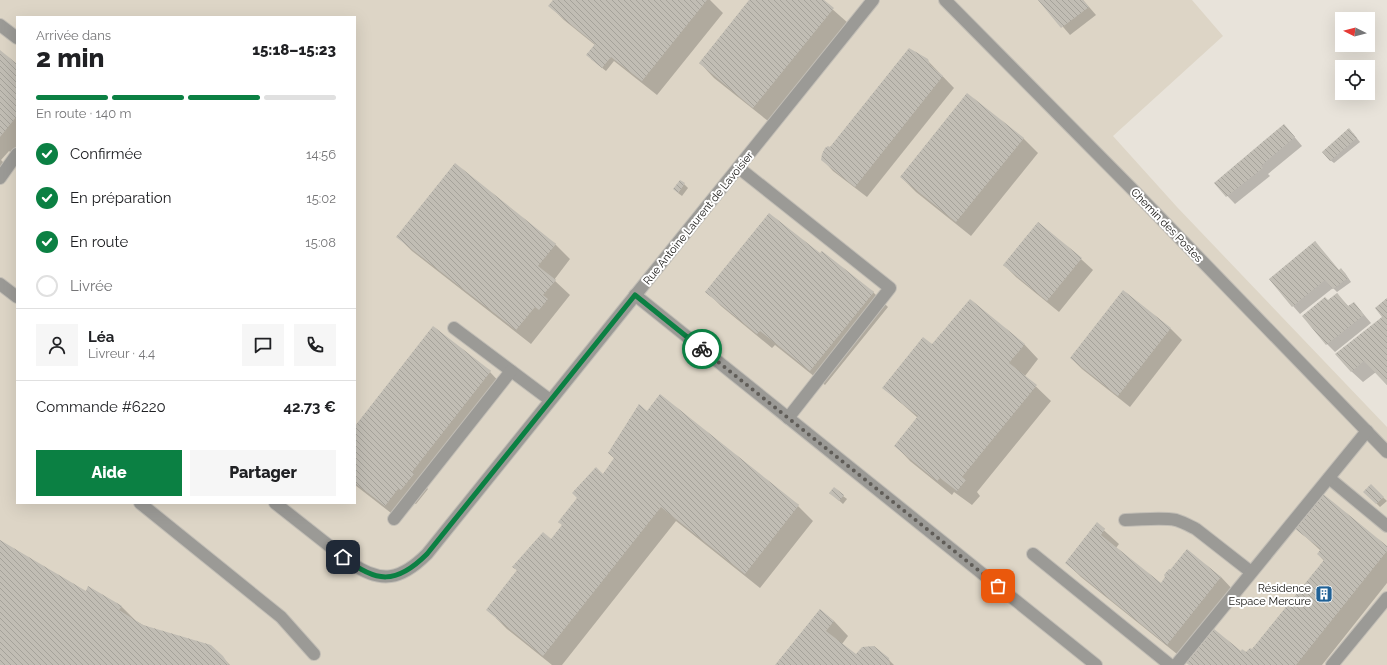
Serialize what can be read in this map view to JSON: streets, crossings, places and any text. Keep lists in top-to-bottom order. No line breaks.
{"streets":{"street":["Rue Antoine Laurent de Lavoisier","Chemin des Postes"]},"places":{"building":["Résidence Espace Mercure"]},"north":"left","page":{"heading":["2 min","Arrivée dans","15:18–15:23"],"panel":["Léa","Livreur · 4.4","Commande #6220","42.73 €"],"bar":"En route · 140 m","list":[["Confirmée","14:56"],["En préparation","15:02"],["En route","15:08"],"Livrée"],"buttons":["Aide","Partager"]}}
